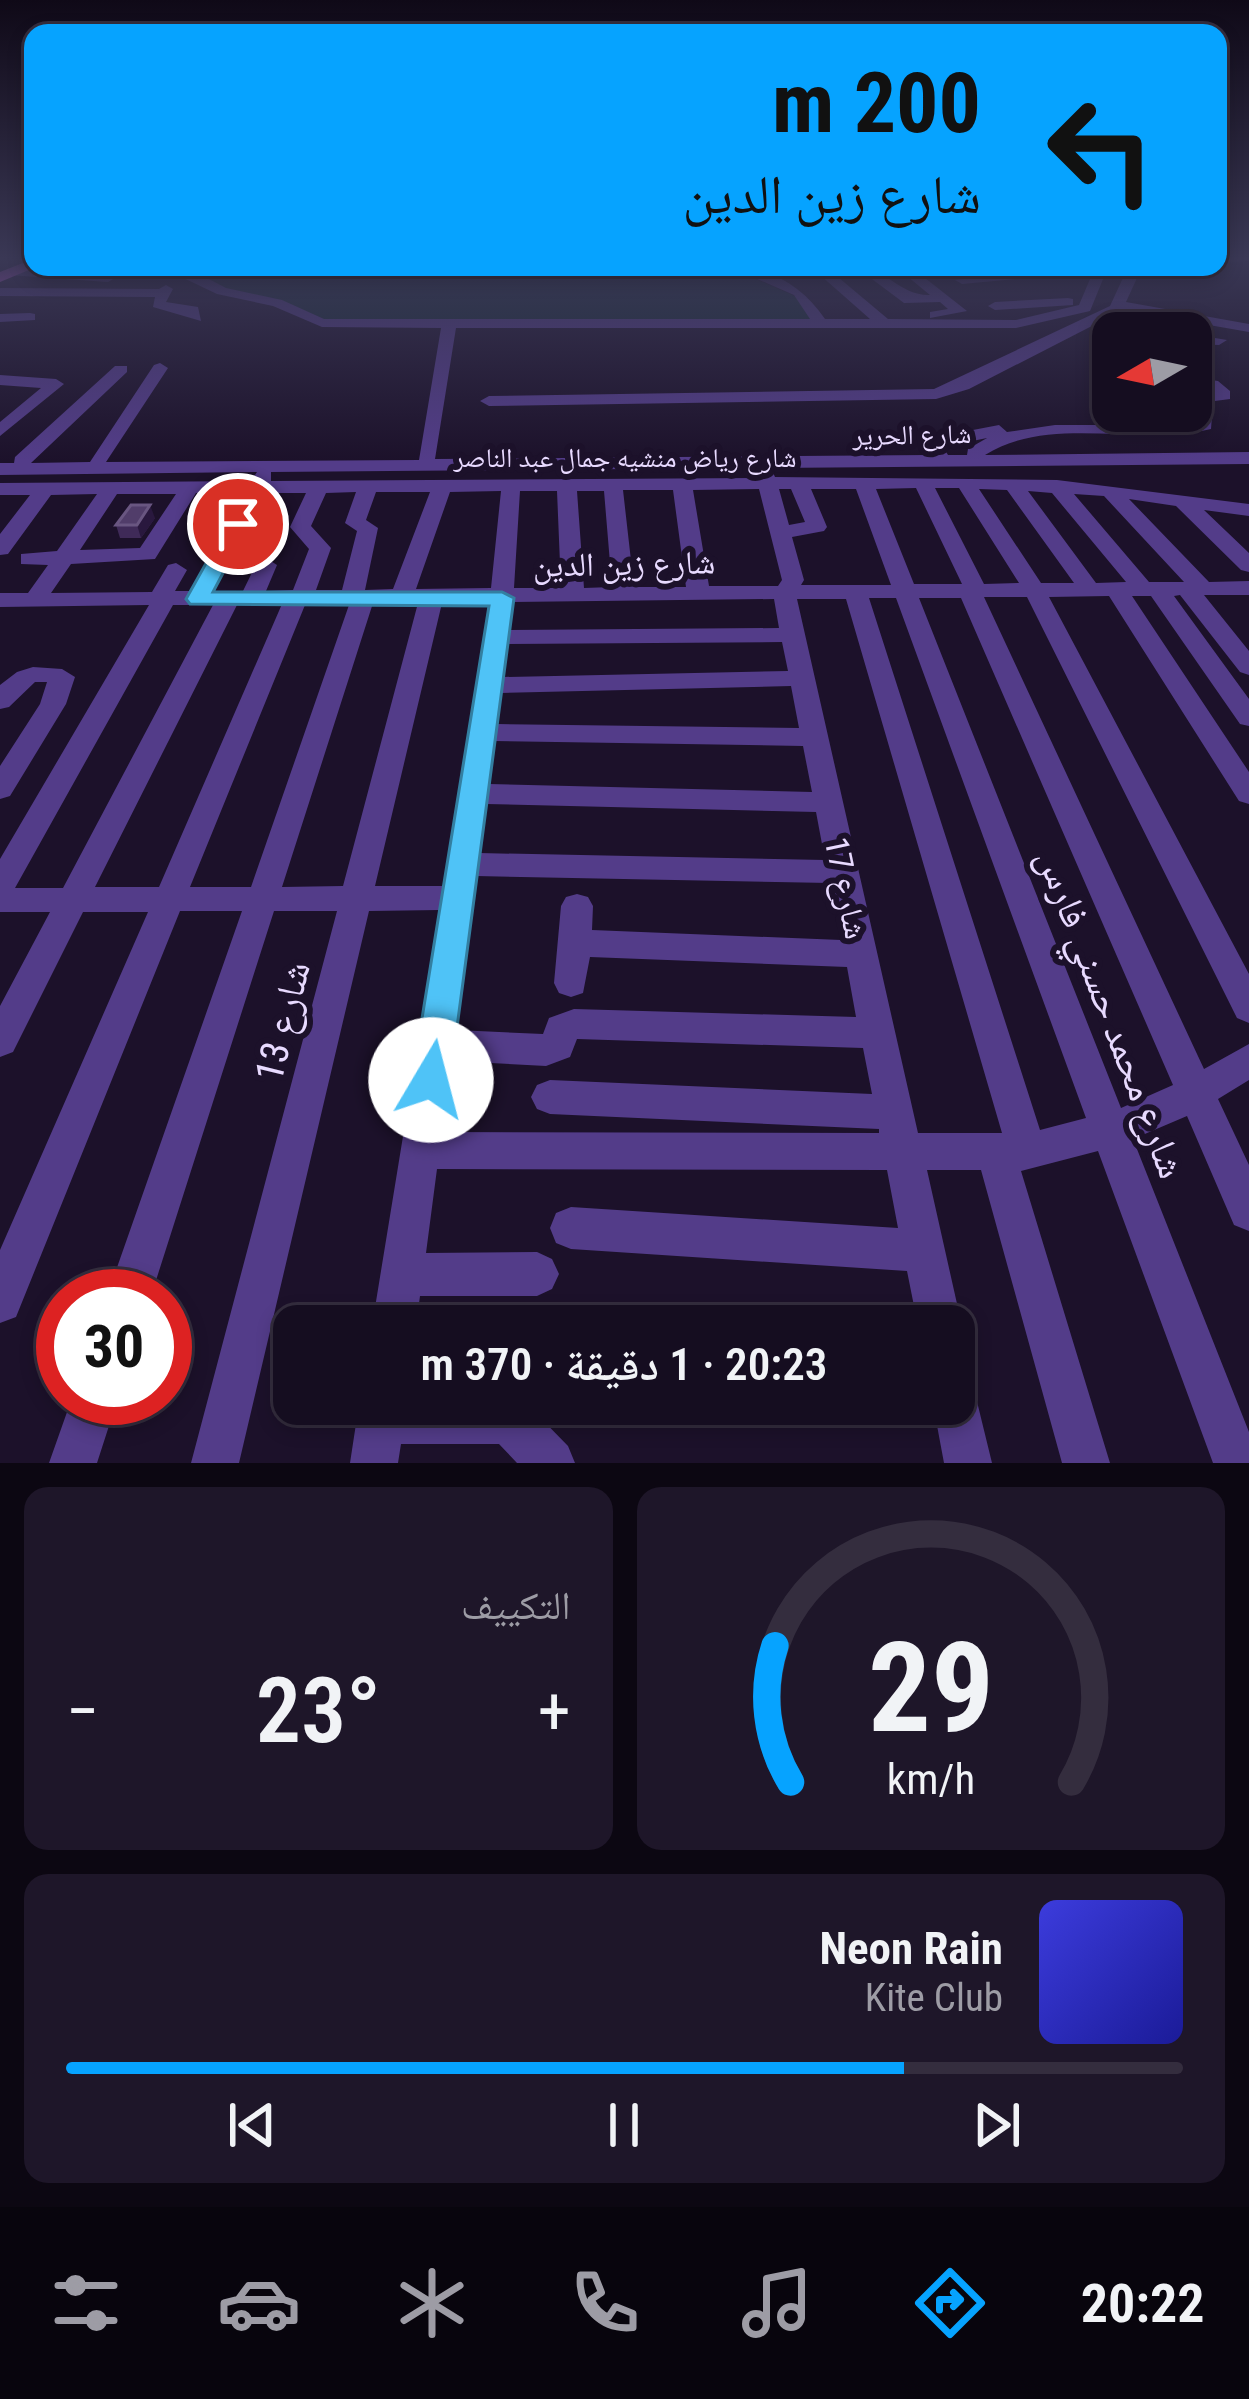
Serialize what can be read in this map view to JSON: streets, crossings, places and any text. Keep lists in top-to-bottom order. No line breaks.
{"streets":{"street":["شارع الحرير","شارع رياض منشيه جمال عبد الناصر","شارع زين الدين","شارع 17","شارع محمد حسني فارس","شارع 13"]},"crossings":[["شارع الحرير","شارع رياض منشيه جمال عبد الناصر"],["شارع الحرير","شارع 17"],["شارع رياض منشيه جمال عبد الناصر","شارع 17"],["شارع رياض منشيه جمال عبد الناصر","شارع محمد حسني فارس"],["شارع رياض منشيه جمال عبد الناصر","شارع 13"],["شارع زين الدين","شارع 17"],["شارع زين الدين","شارع محمد حسني فارس"],["شارع زين الدين","شارع 13"]],"north":"left","page":{"turn":["200 m","شارع زين الدين"],"limit":"30","trip":"20:23 · 1 دقيقة · 370 m","tile":"التكييف","heat":["−","23°","+"],"song":["Neon Rain","Kite Club"],"tabs":"20:22","gauge":["29","km/h"]}}
